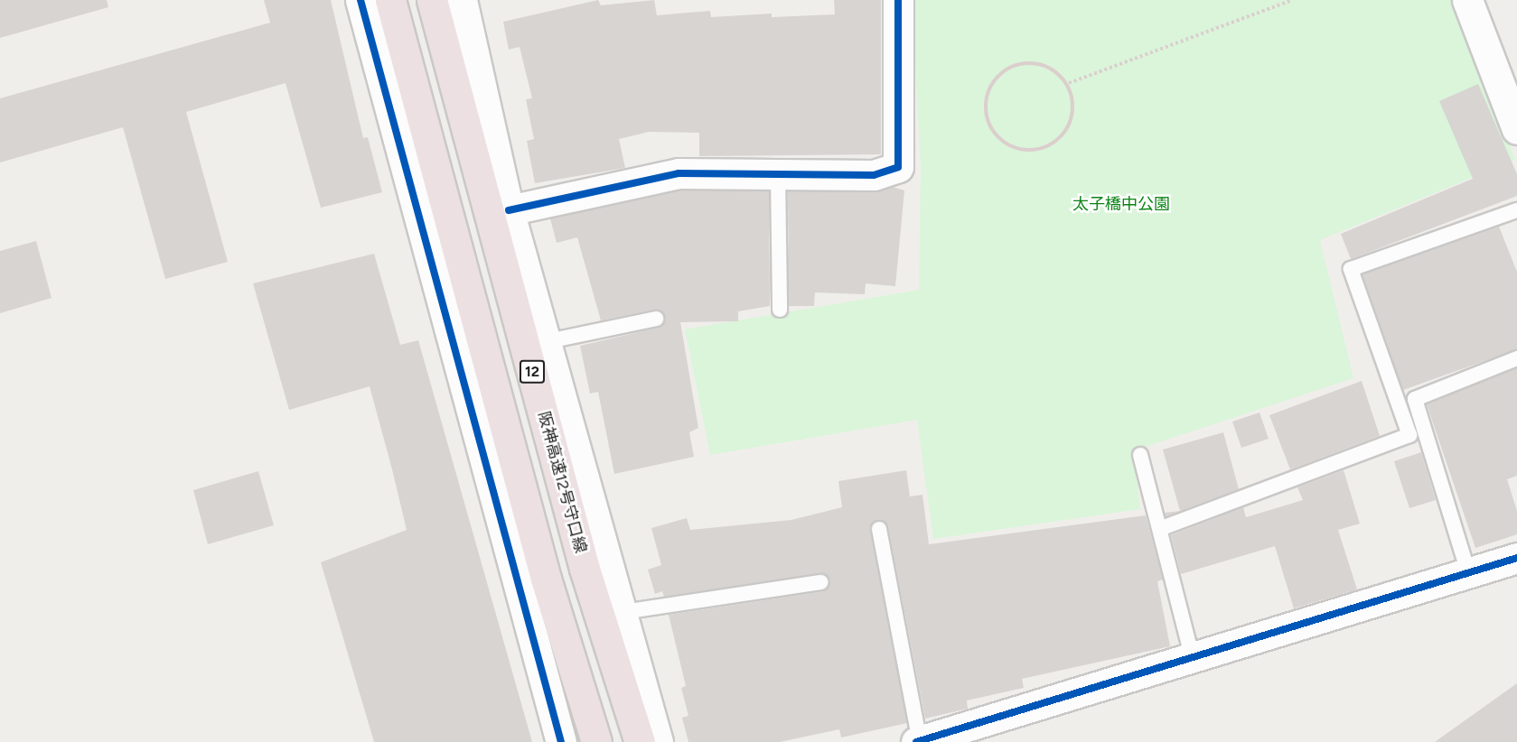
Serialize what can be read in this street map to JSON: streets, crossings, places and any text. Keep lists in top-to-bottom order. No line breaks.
{"streets":{"highway":["12","阪神高速12号守口線"]},"parks":["太子橋中公園"]}
